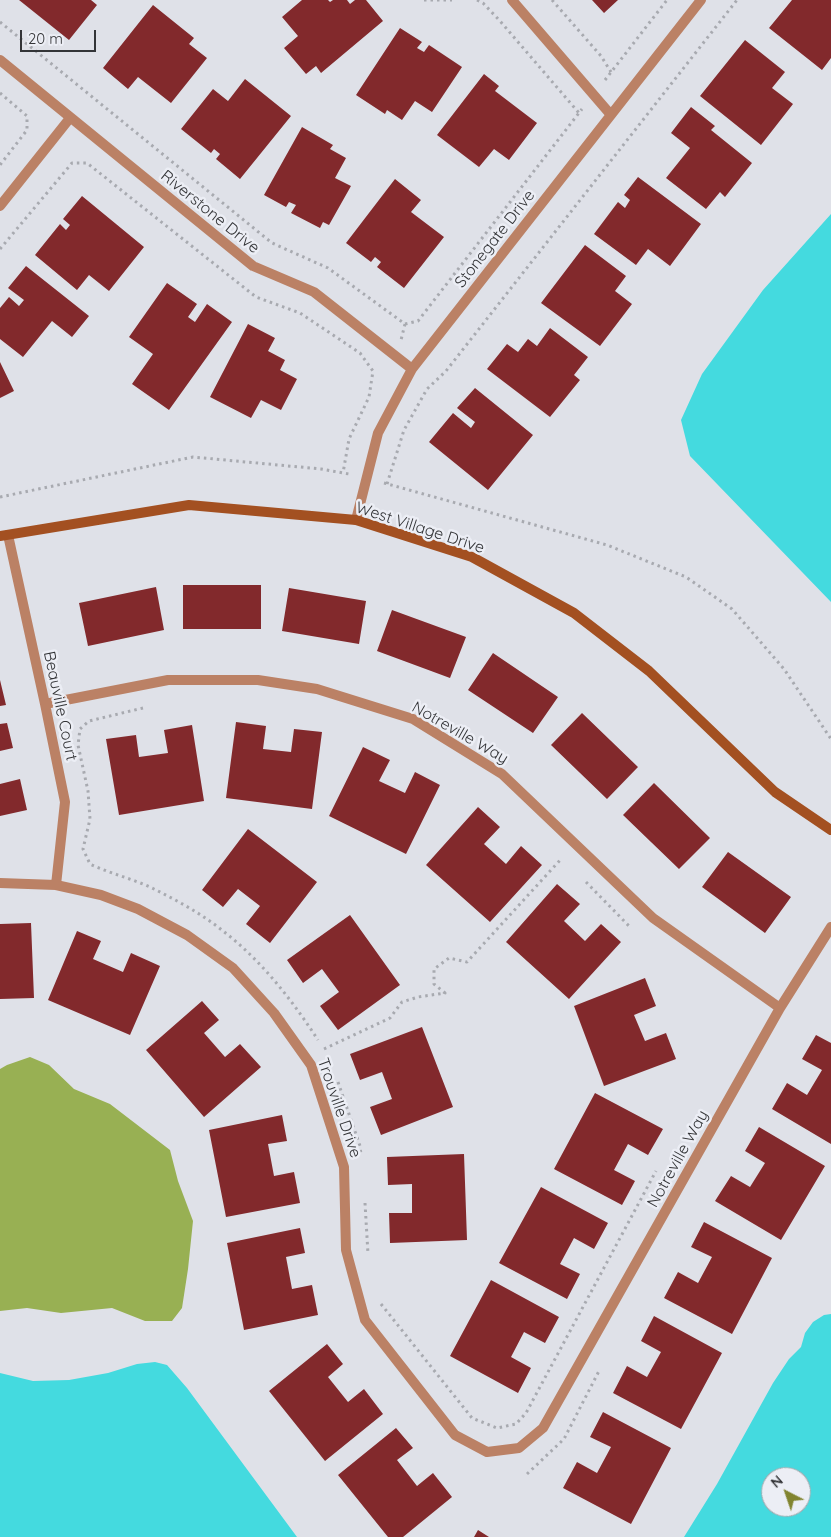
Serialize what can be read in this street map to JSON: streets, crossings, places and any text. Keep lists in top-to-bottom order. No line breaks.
{"streets":{"street":["Riverstone Drive","Stonegate Drive","West Village Drive","Beauville Court","Notreville Way","Trouville Drive"]},"crossings":[["Riverstone Drive","Stonegate Drive"],["Stonegate Drive","West Village Drive"],["West Village Drive","Beauville Court"],["Beauville Court","Notreville Way"],["Beauville Court","Trouville Drive"],["Notreville Way","Trouville Drive"]],"scale_bar":"20 m","north":"top left"}
